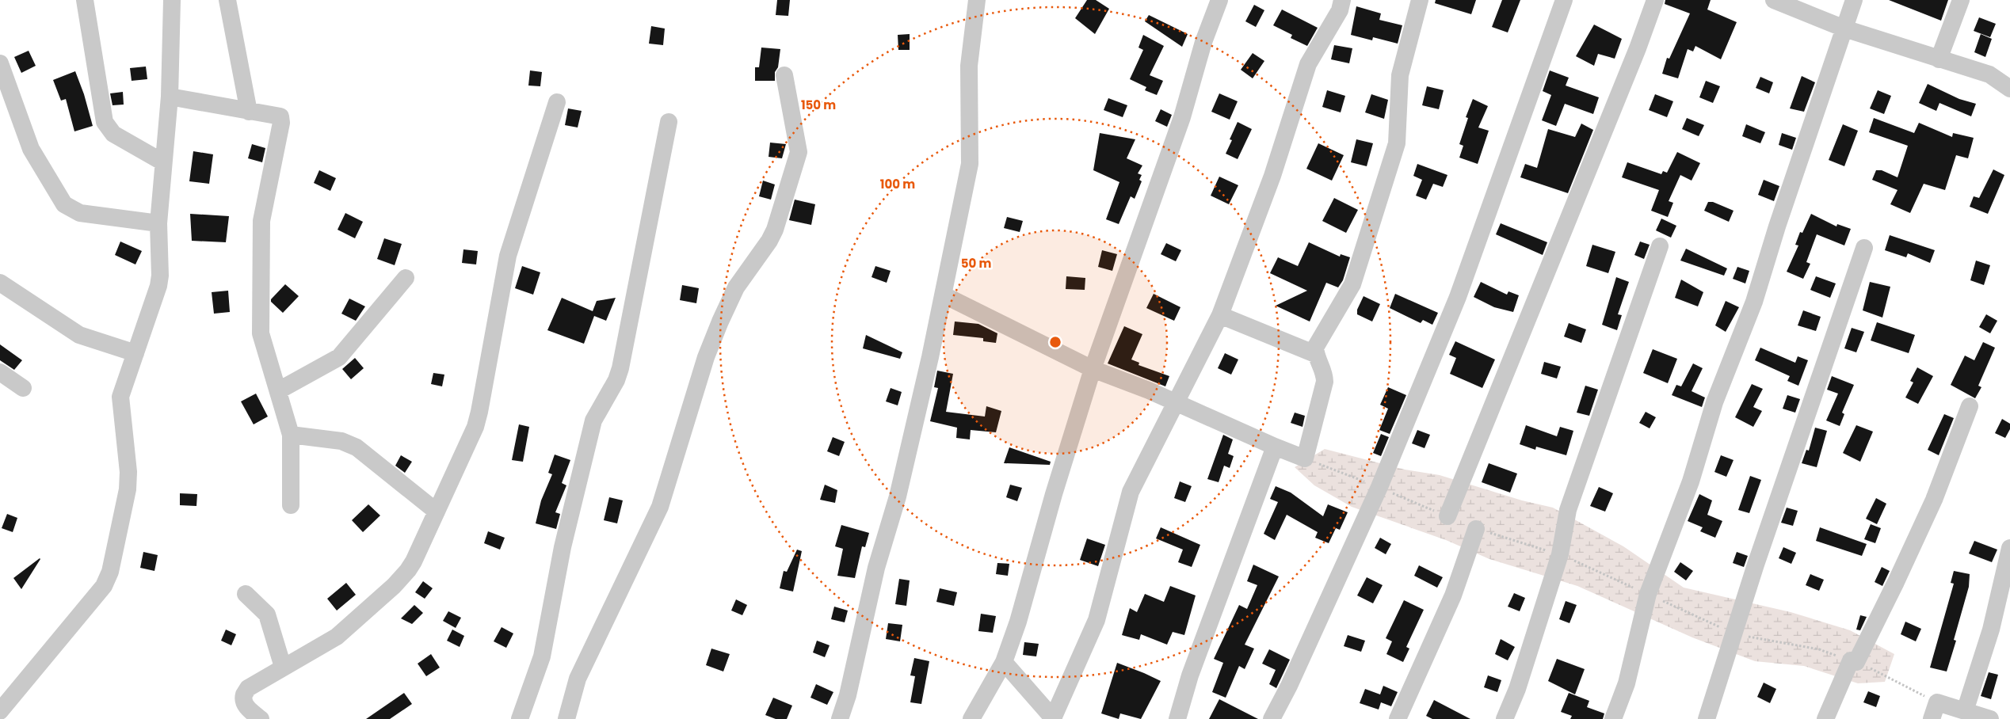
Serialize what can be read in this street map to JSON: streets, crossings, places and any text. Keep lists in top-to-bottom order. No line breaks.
{"rings":["150 m","100 m","50 m"]}
